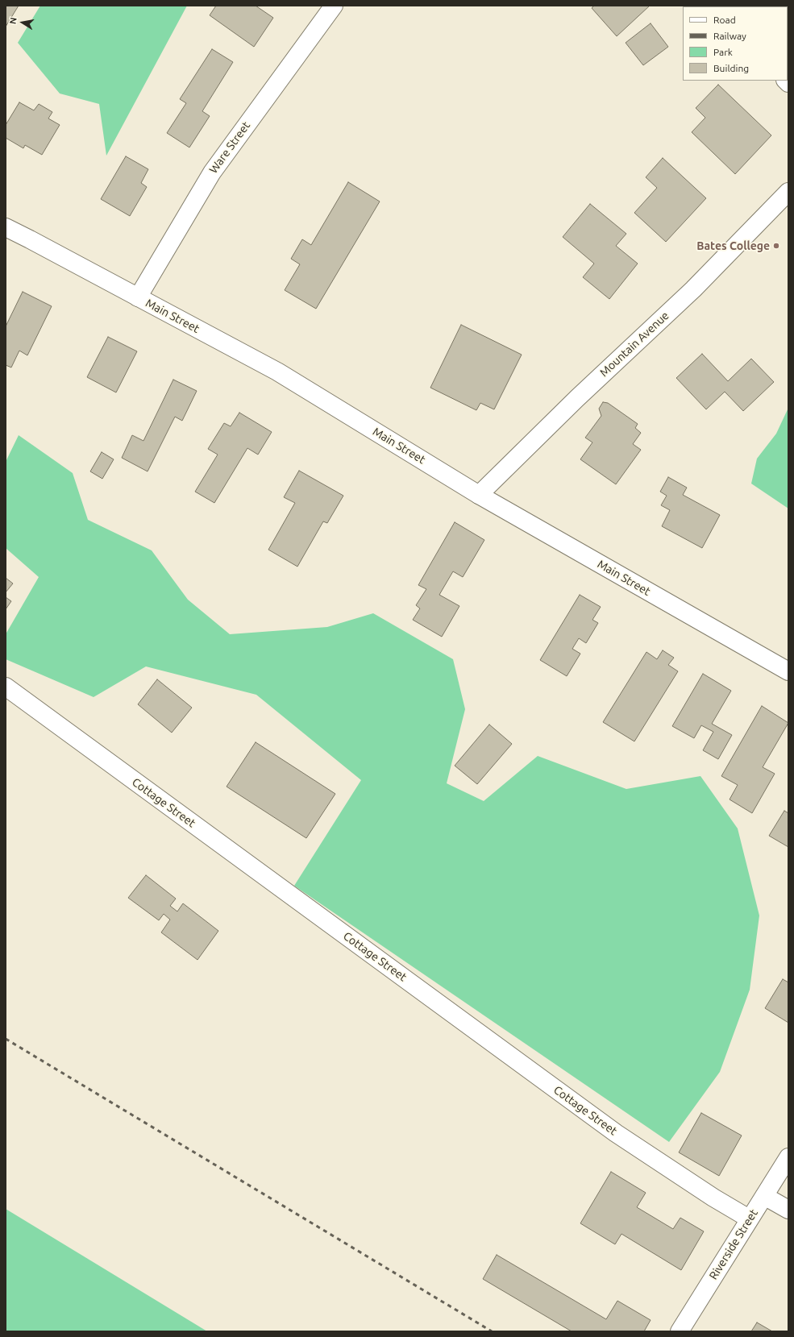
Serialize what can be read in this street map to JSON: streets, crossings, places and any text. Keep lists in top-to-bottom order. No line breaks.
{"streets":{"main road":["Ware Street","Main Street","Mountain Avenue","Cottage Street","Riverside Street"]},"crossings":[["Ware Street","Main Street"],["Main Street","Mountain Avenue"],["Cottage Street","Riverside Street"]],"places":["Bates College"],"legend":["Road","Railway","Park","Building"],"north":"left"}
